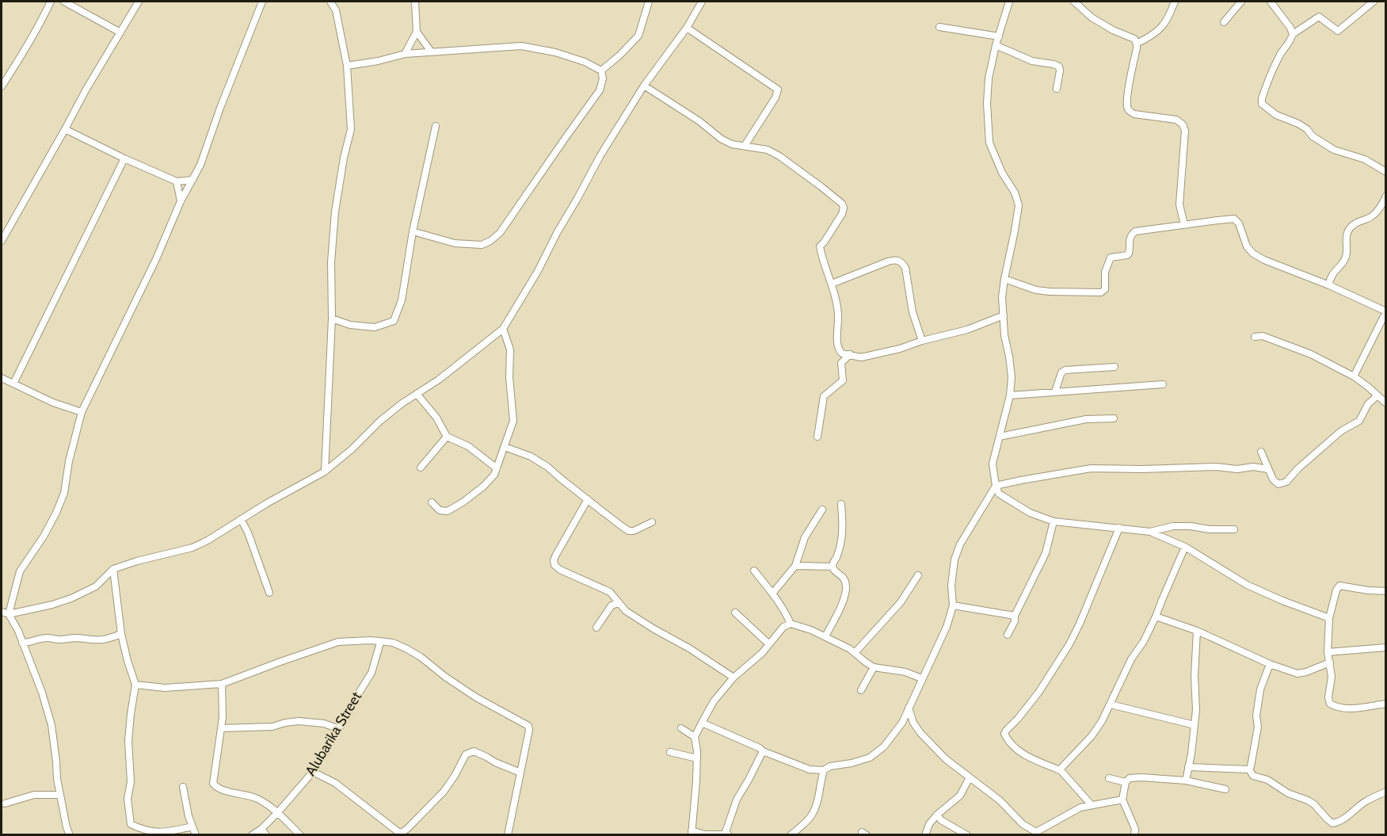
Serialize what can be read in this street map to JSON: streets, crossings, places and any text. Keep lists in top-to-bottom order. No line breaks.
{"streets":{"street":["Alubarika Street"]}}
